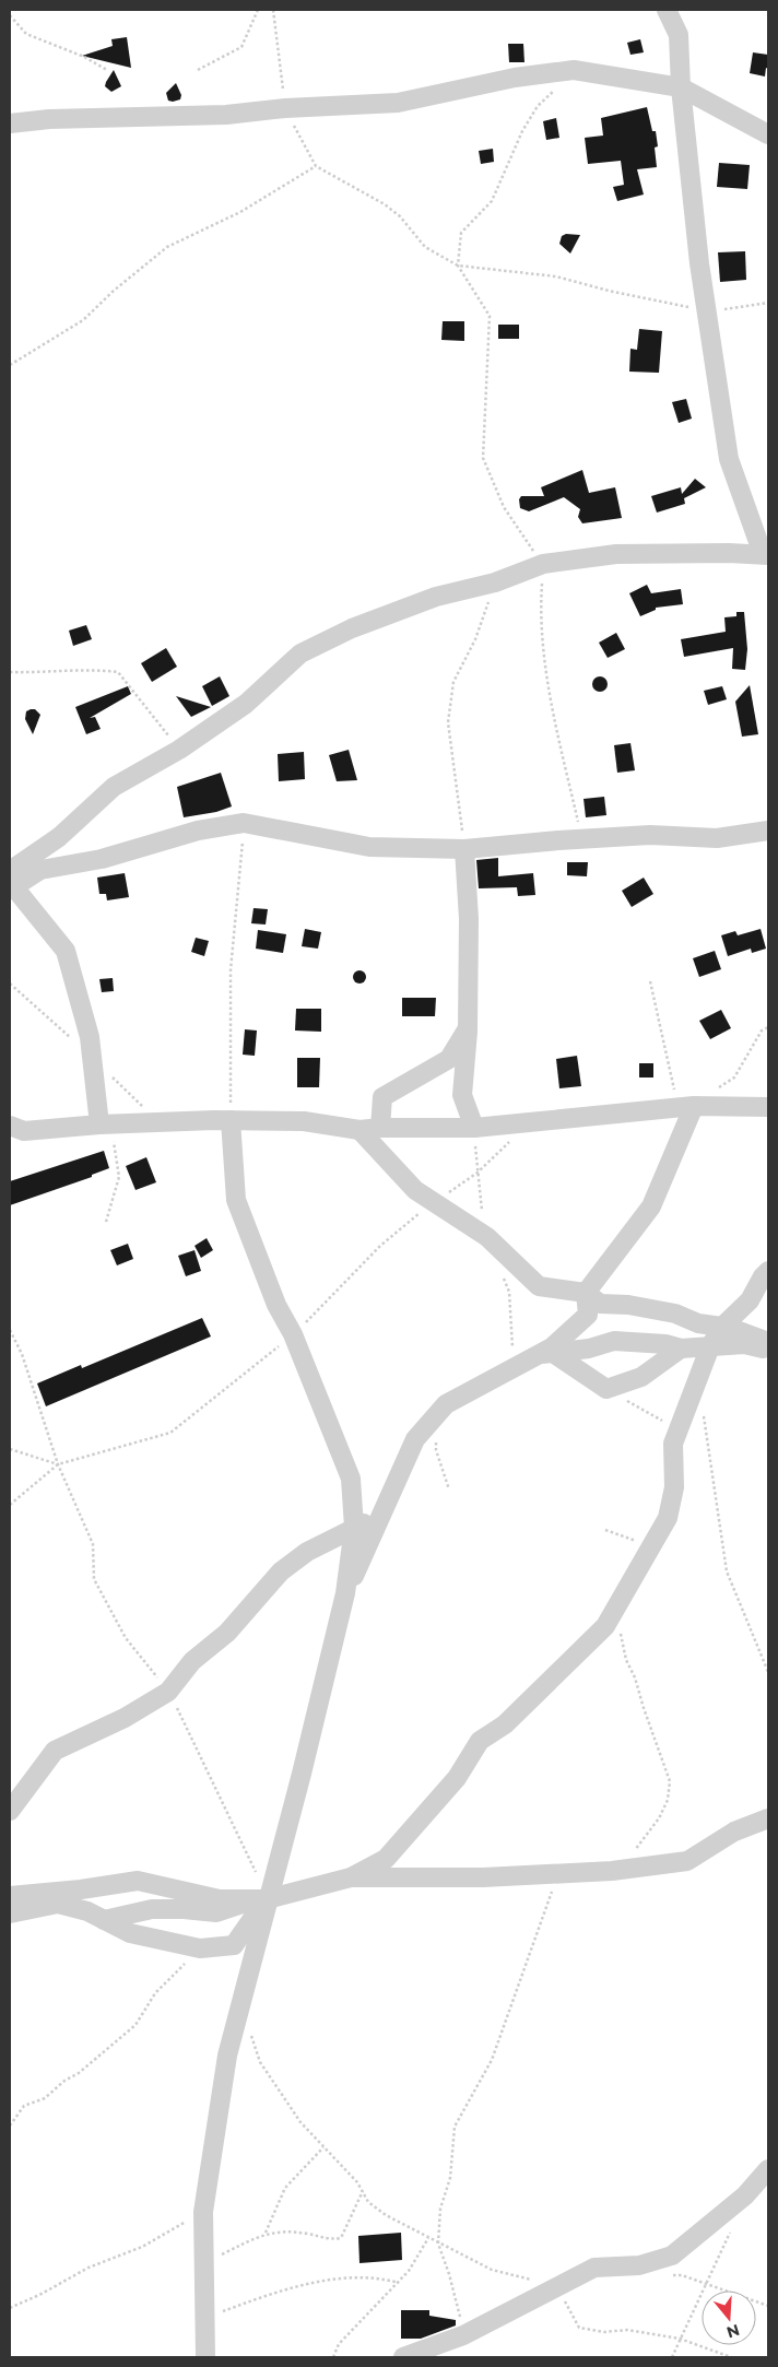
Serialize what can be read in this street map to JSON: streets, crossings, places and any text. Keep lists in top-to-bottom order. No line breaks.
{"north":"bottom"}
